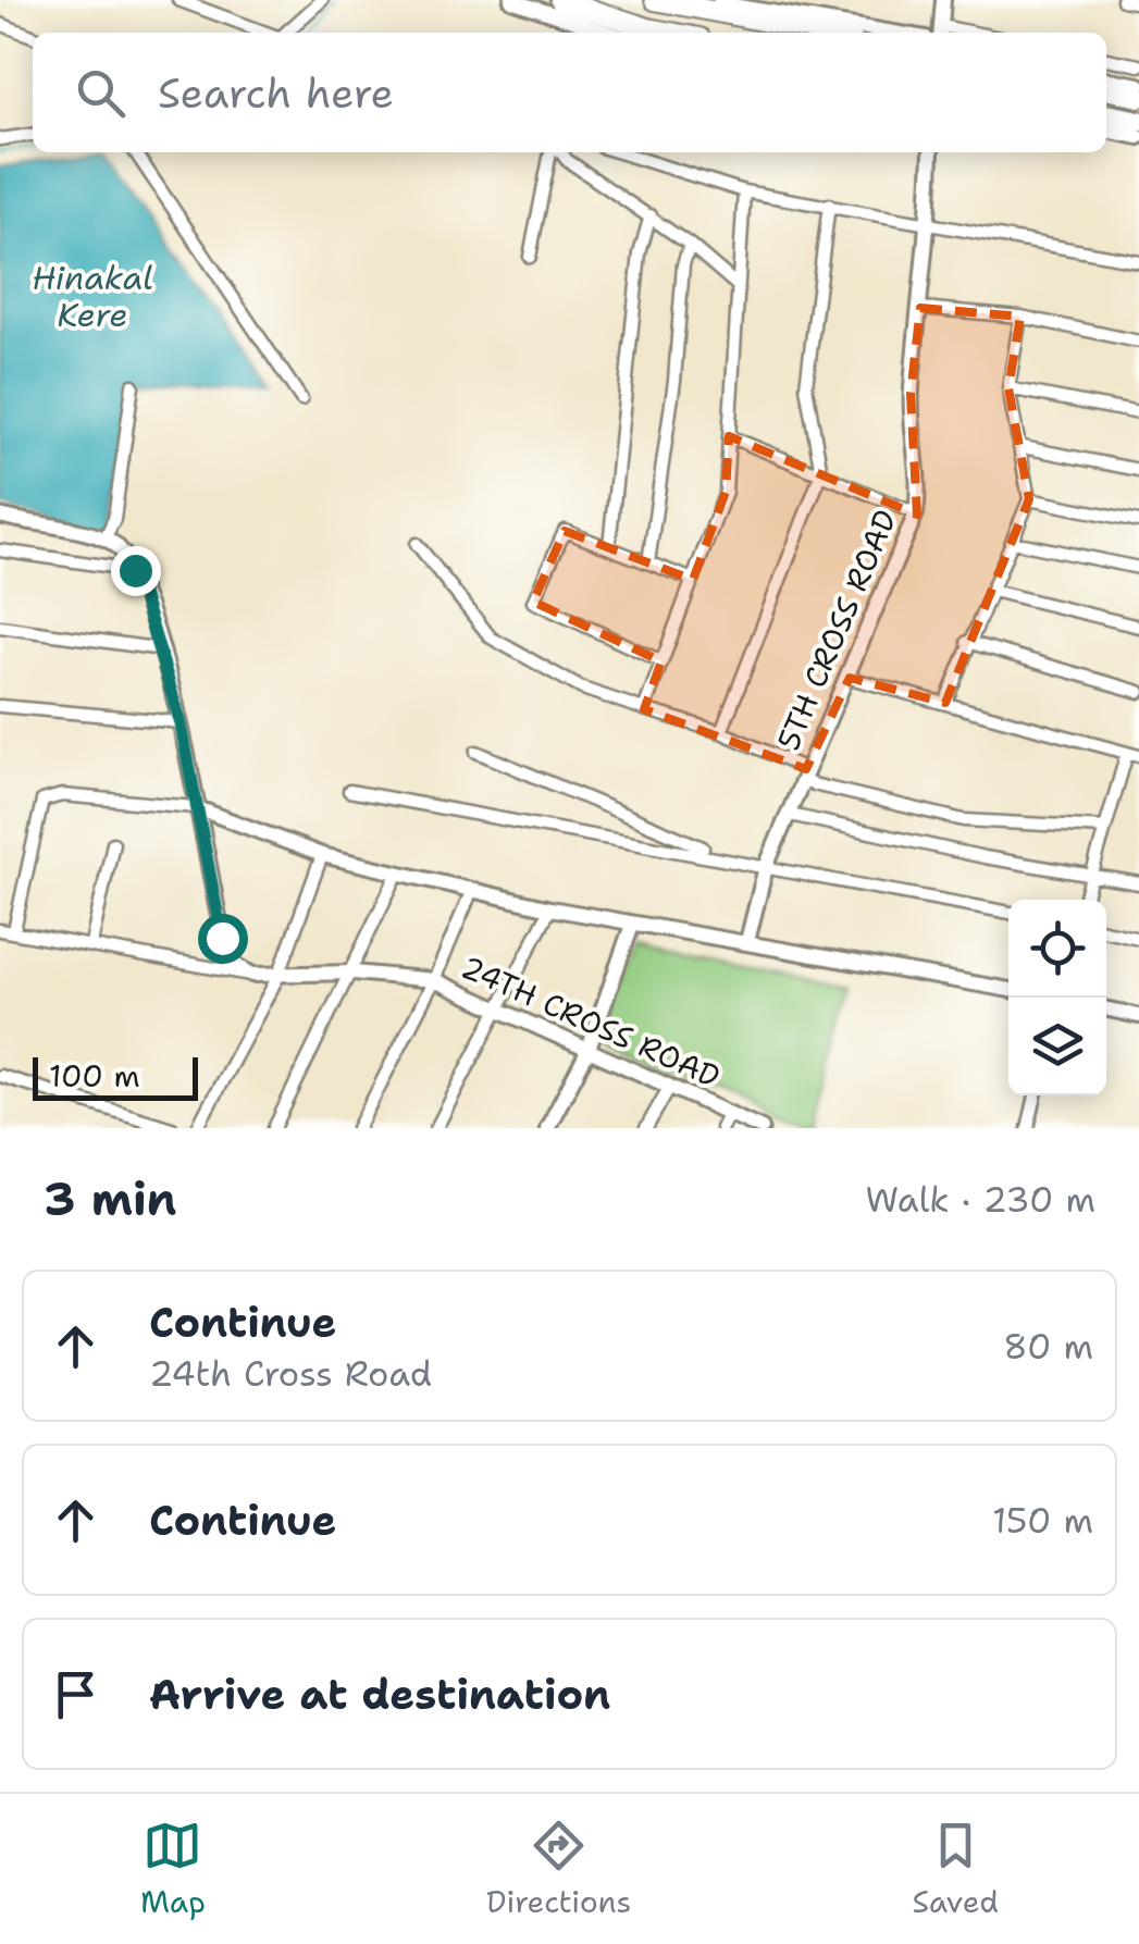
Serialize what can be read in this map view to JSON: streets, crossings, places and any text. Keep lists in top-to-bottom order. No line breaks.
{"streets":{"street":["5TH CROSS ROAD","24TH CROSS ROAD"]},"water":["Hinakal Kere"],"scale_bar":"100 m","page":{"search":"Search here","scale":"100 m","heading":["3 min","Walk · 230 m"],"list":[["Continue","24th Cross Road","80 m"],["Continue","150 m"],"Arrive at destination"],"nav":["Map","Directions","Saved"]}}
